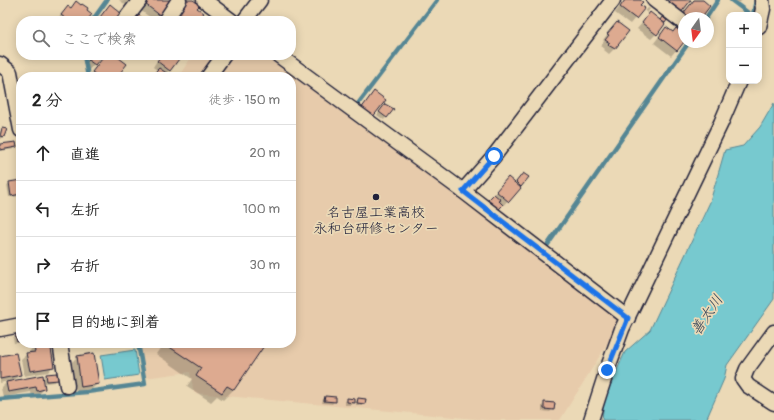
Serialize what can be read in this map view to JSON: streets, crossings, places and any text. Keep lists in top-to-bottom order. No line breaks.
{"water":["善太川"],"places":["名古屋工業高校 永和台研修センター"],"north":"bottom","page":{"map_buttons":["+","−"],"search":"ここで検索","heading":["2 分","徒歩 · 150 m"],"list":[["直進","20 m"],["左折","100 m"],["右折","30 m"],"目的地に到着"]}}
